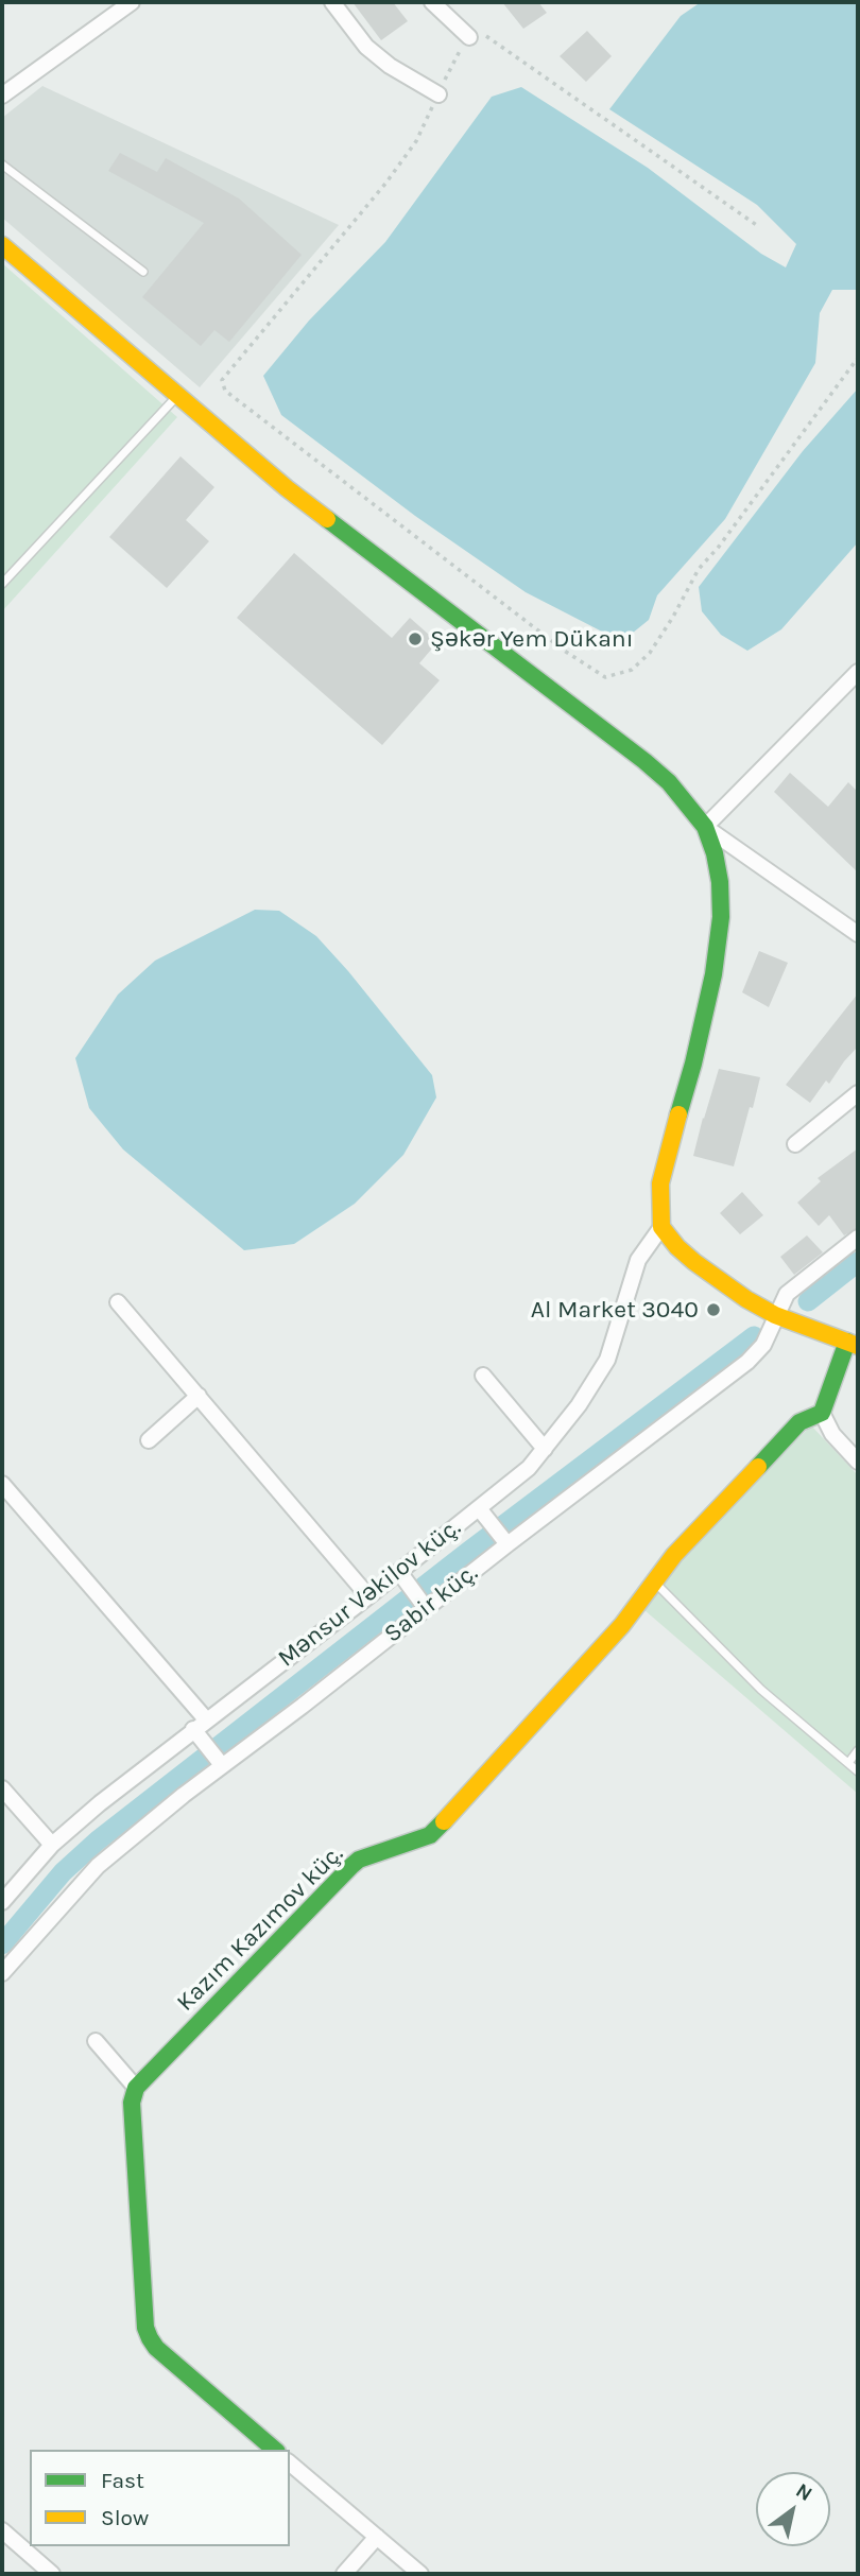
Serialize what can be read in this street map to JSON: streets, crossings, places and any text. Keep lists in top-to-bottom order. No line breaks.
{"streets":{"street":["Mənsur Vəkilov küç.","Sabir küç.","Kazım Kazımov küç."]},"places":["Şəkər Yem Dükanı","Al Market 3040"],"legend":["Fast","Slow"],"north":"top right"}
